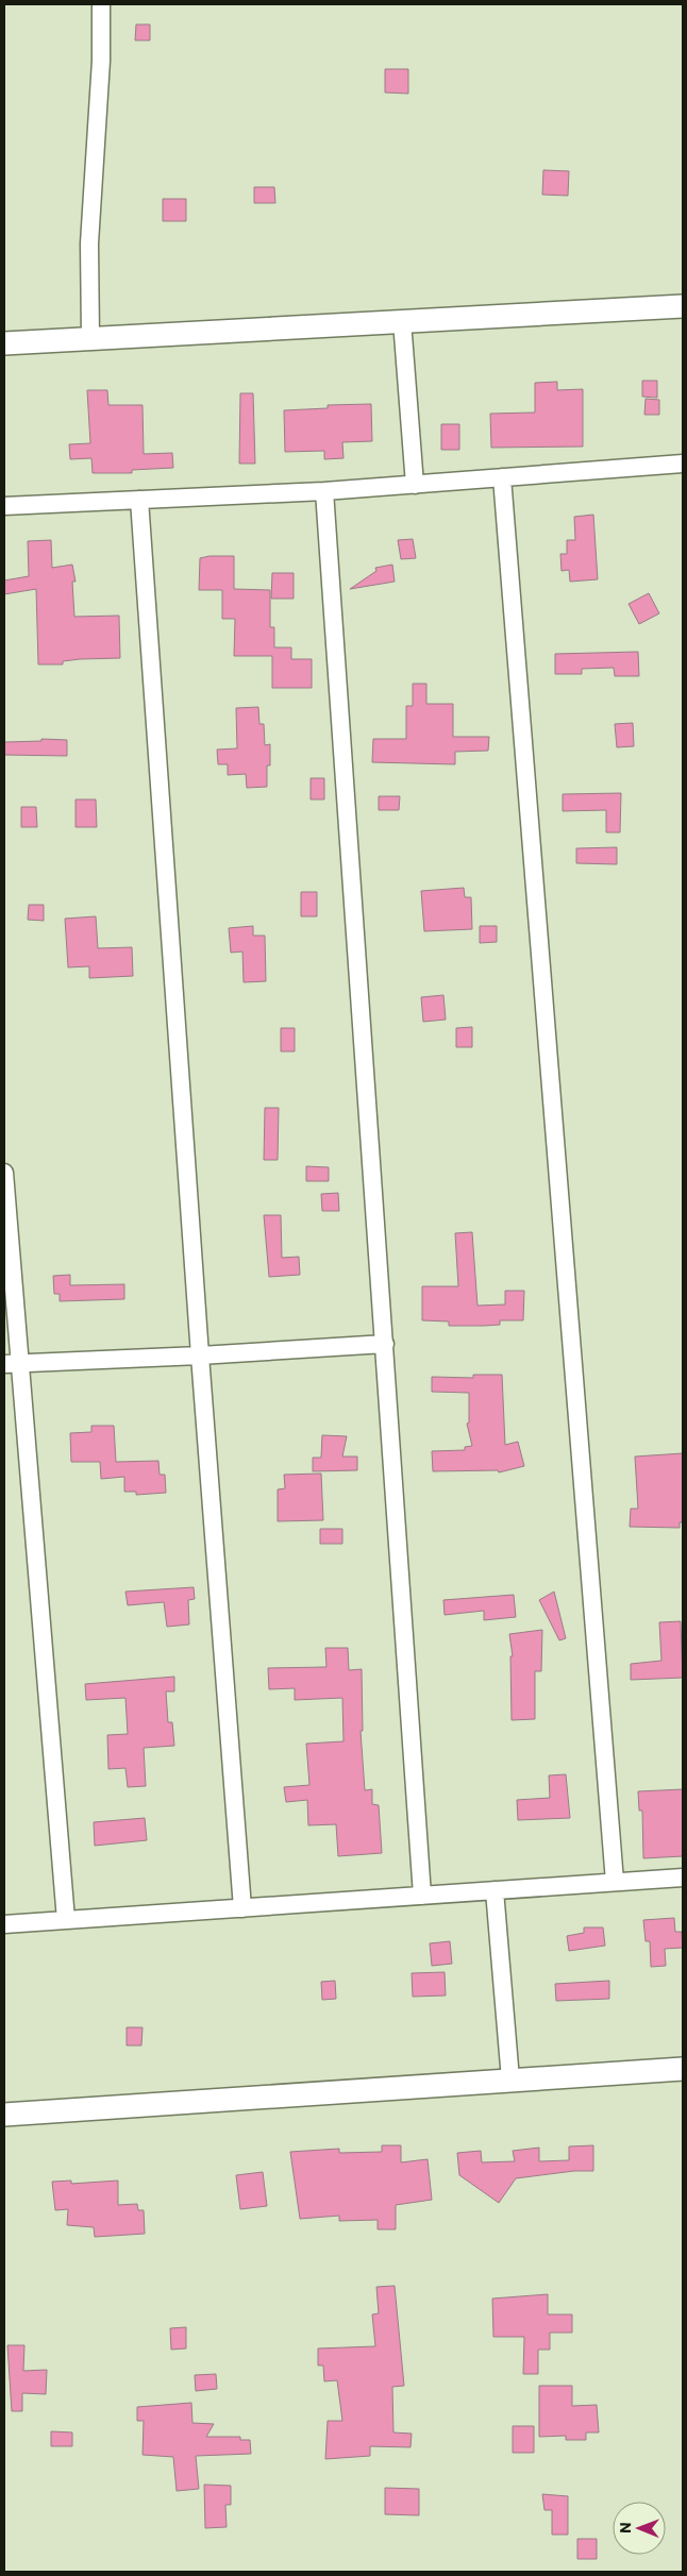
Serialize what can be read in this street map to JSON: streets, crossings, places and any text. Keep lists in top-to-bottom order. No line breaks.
{"north":"left"}
